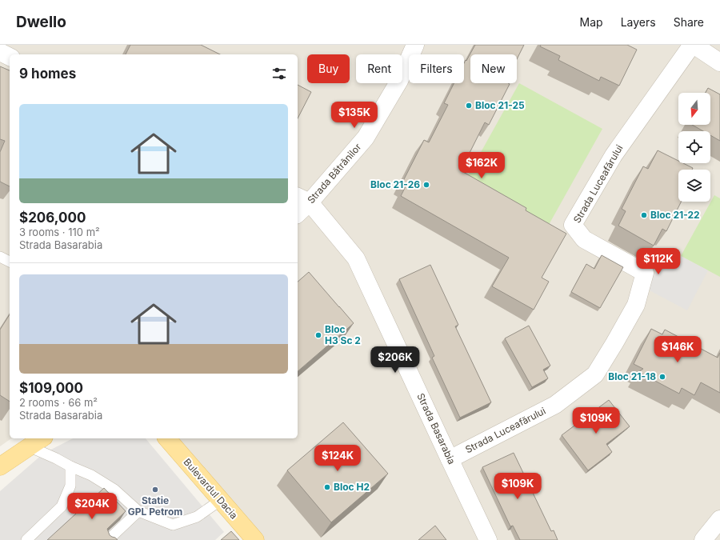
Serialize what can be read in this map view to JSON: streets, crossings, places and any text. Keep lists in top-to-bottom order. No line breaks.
{"streets":{"main road":["Bulevardul Dacia"],"street":["Strada Bătrânilor","Strada Luceafărului","Strada Basarabia"]},"crossings":[["Strada Bătrânilor","Strada Basarabia"],["Strada Luceafărului","Strada Basarabia"]],"places":["Bloc 21-25","Bloc 21-26","Bloc 21-22","Bloc H3 Sc 2","Bloc 21-18","Bloc H2","Statie GPL Petrom"],"north":"bottom","page":{"header":"Dwello","nav":["Map","Layers","Share"],"chip":["Buy","Rent","Filters","New"],"heading":"9 homes","list":[{"name":"$206,000","note":"3 rooms · 110 m² · Strada Basarabia"},{"name":"$109,000","note":"2 rooms · 66 m² · Strada Basarabia"}],"price":["$135K","$162K","$112K","$146K","$206K","$109K","$124K","$109K","$204K"]}}
